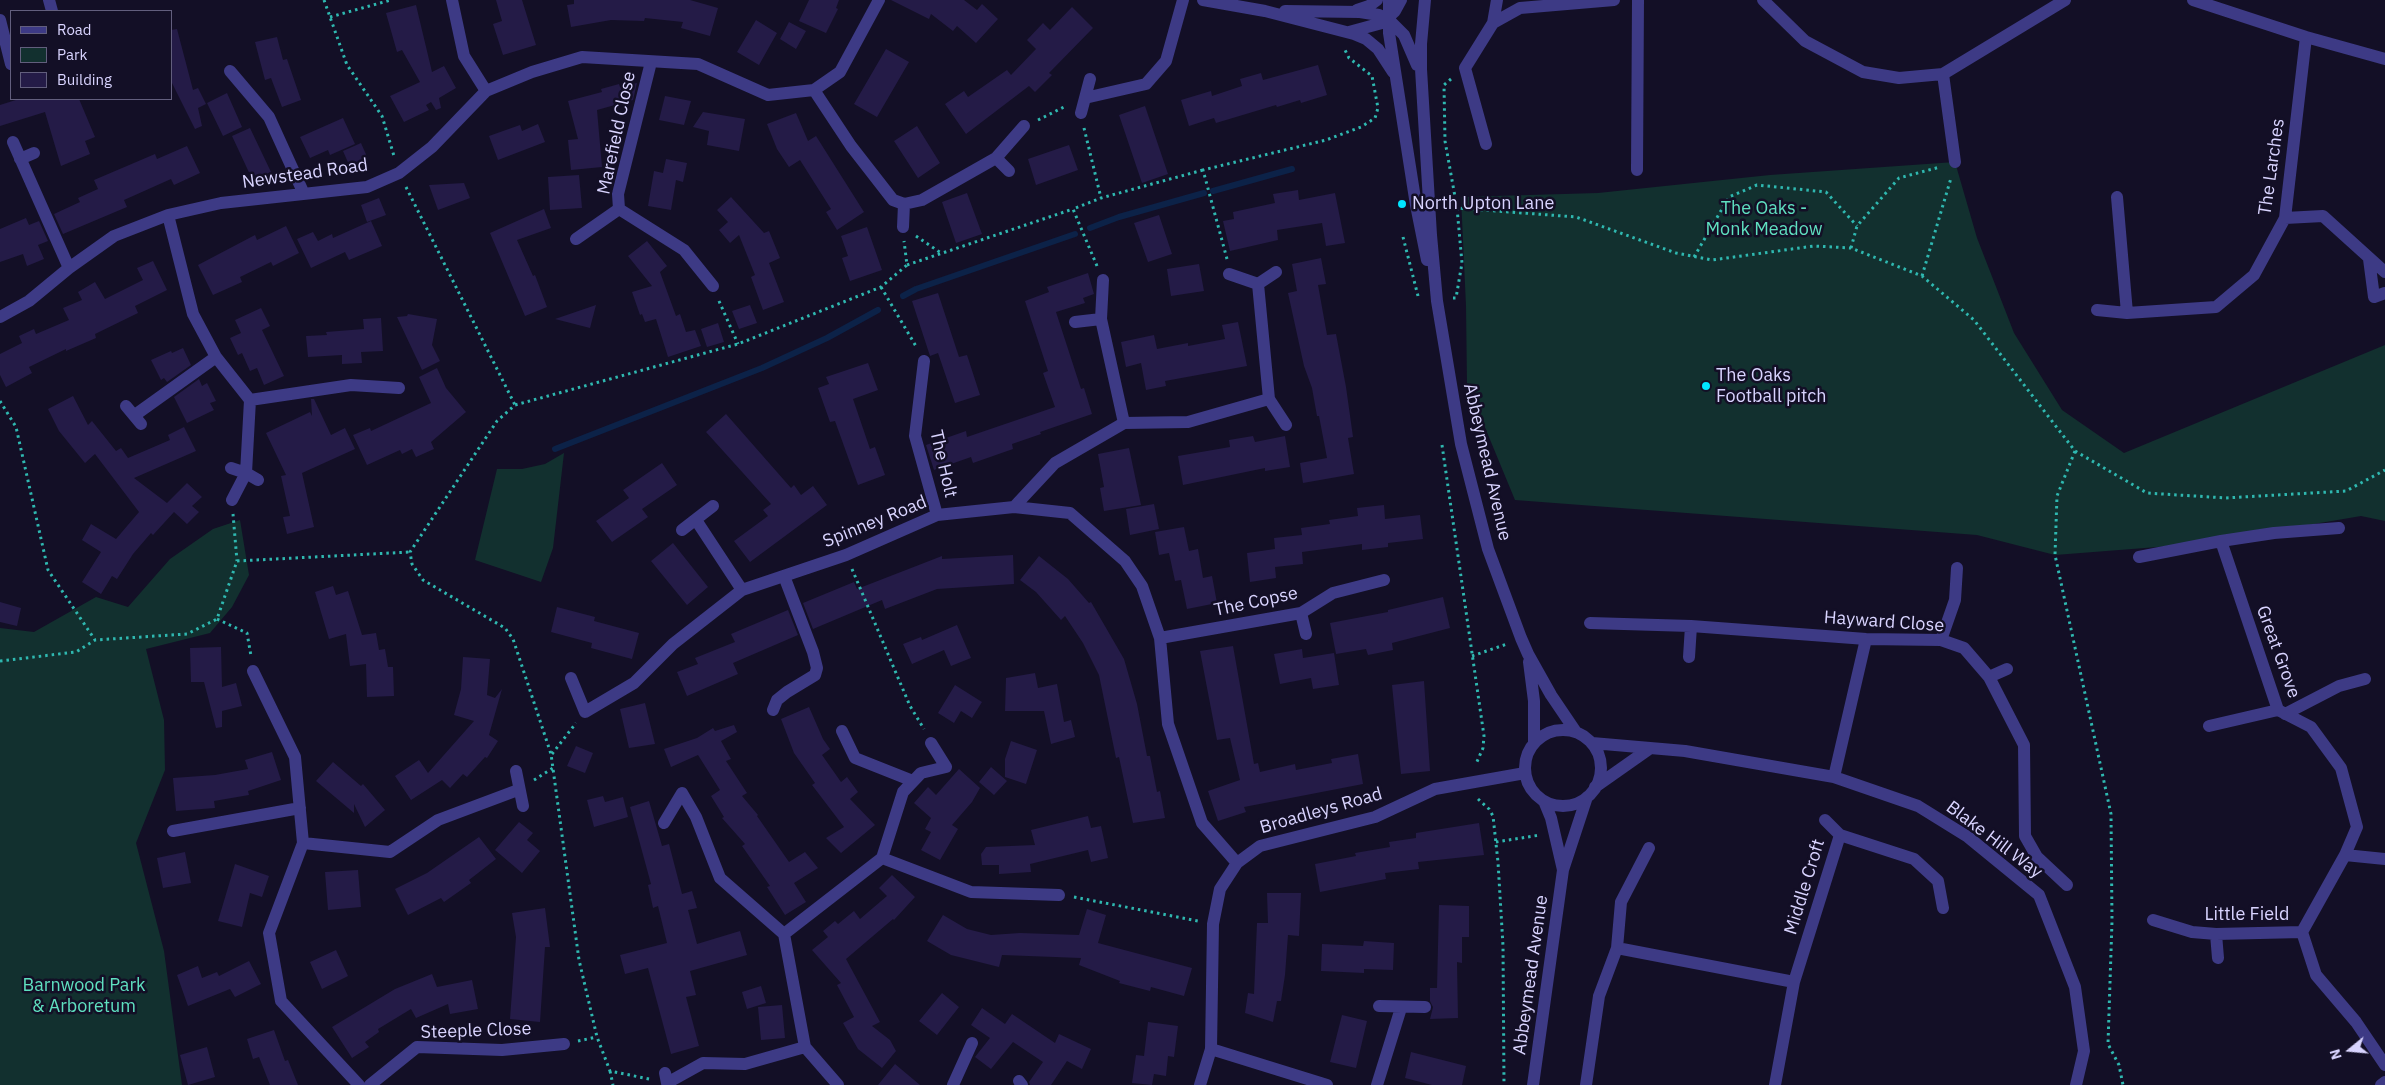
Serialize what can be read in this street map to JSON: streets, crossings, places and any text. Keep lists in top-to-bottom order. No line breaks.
{"streets":{"street":["Marefield Close","The Larches","Newstead Road","Abbeymead Avenue","The Holt","Spinney Road","The Copse","Hayward Close","Great Grove","Broadleys Road","Blake Hill Way","Middle Croft","Little Field","Steeple Close"]},"crossings":[["Marefield Close","Newstead Road"],["Abbeymead Avenue","Broadleys Road"],["Abbeymead Avenue","Blake Hill Way"],["The Holt","Spinney Road"],["Spinney Road","The Copse"],["Spinney Road","Broadleys Road"],["Great Grove","Little Field"],["Broadleys Road","Blake Hill Way"]],"parks":["The Oaks - Monk Meadow","Barnwood Park & Arboretum"],"places":["North Upton Lane","The Oaks Football pitch"],"legend":["Road","Park","Building"],"north":"left"}
